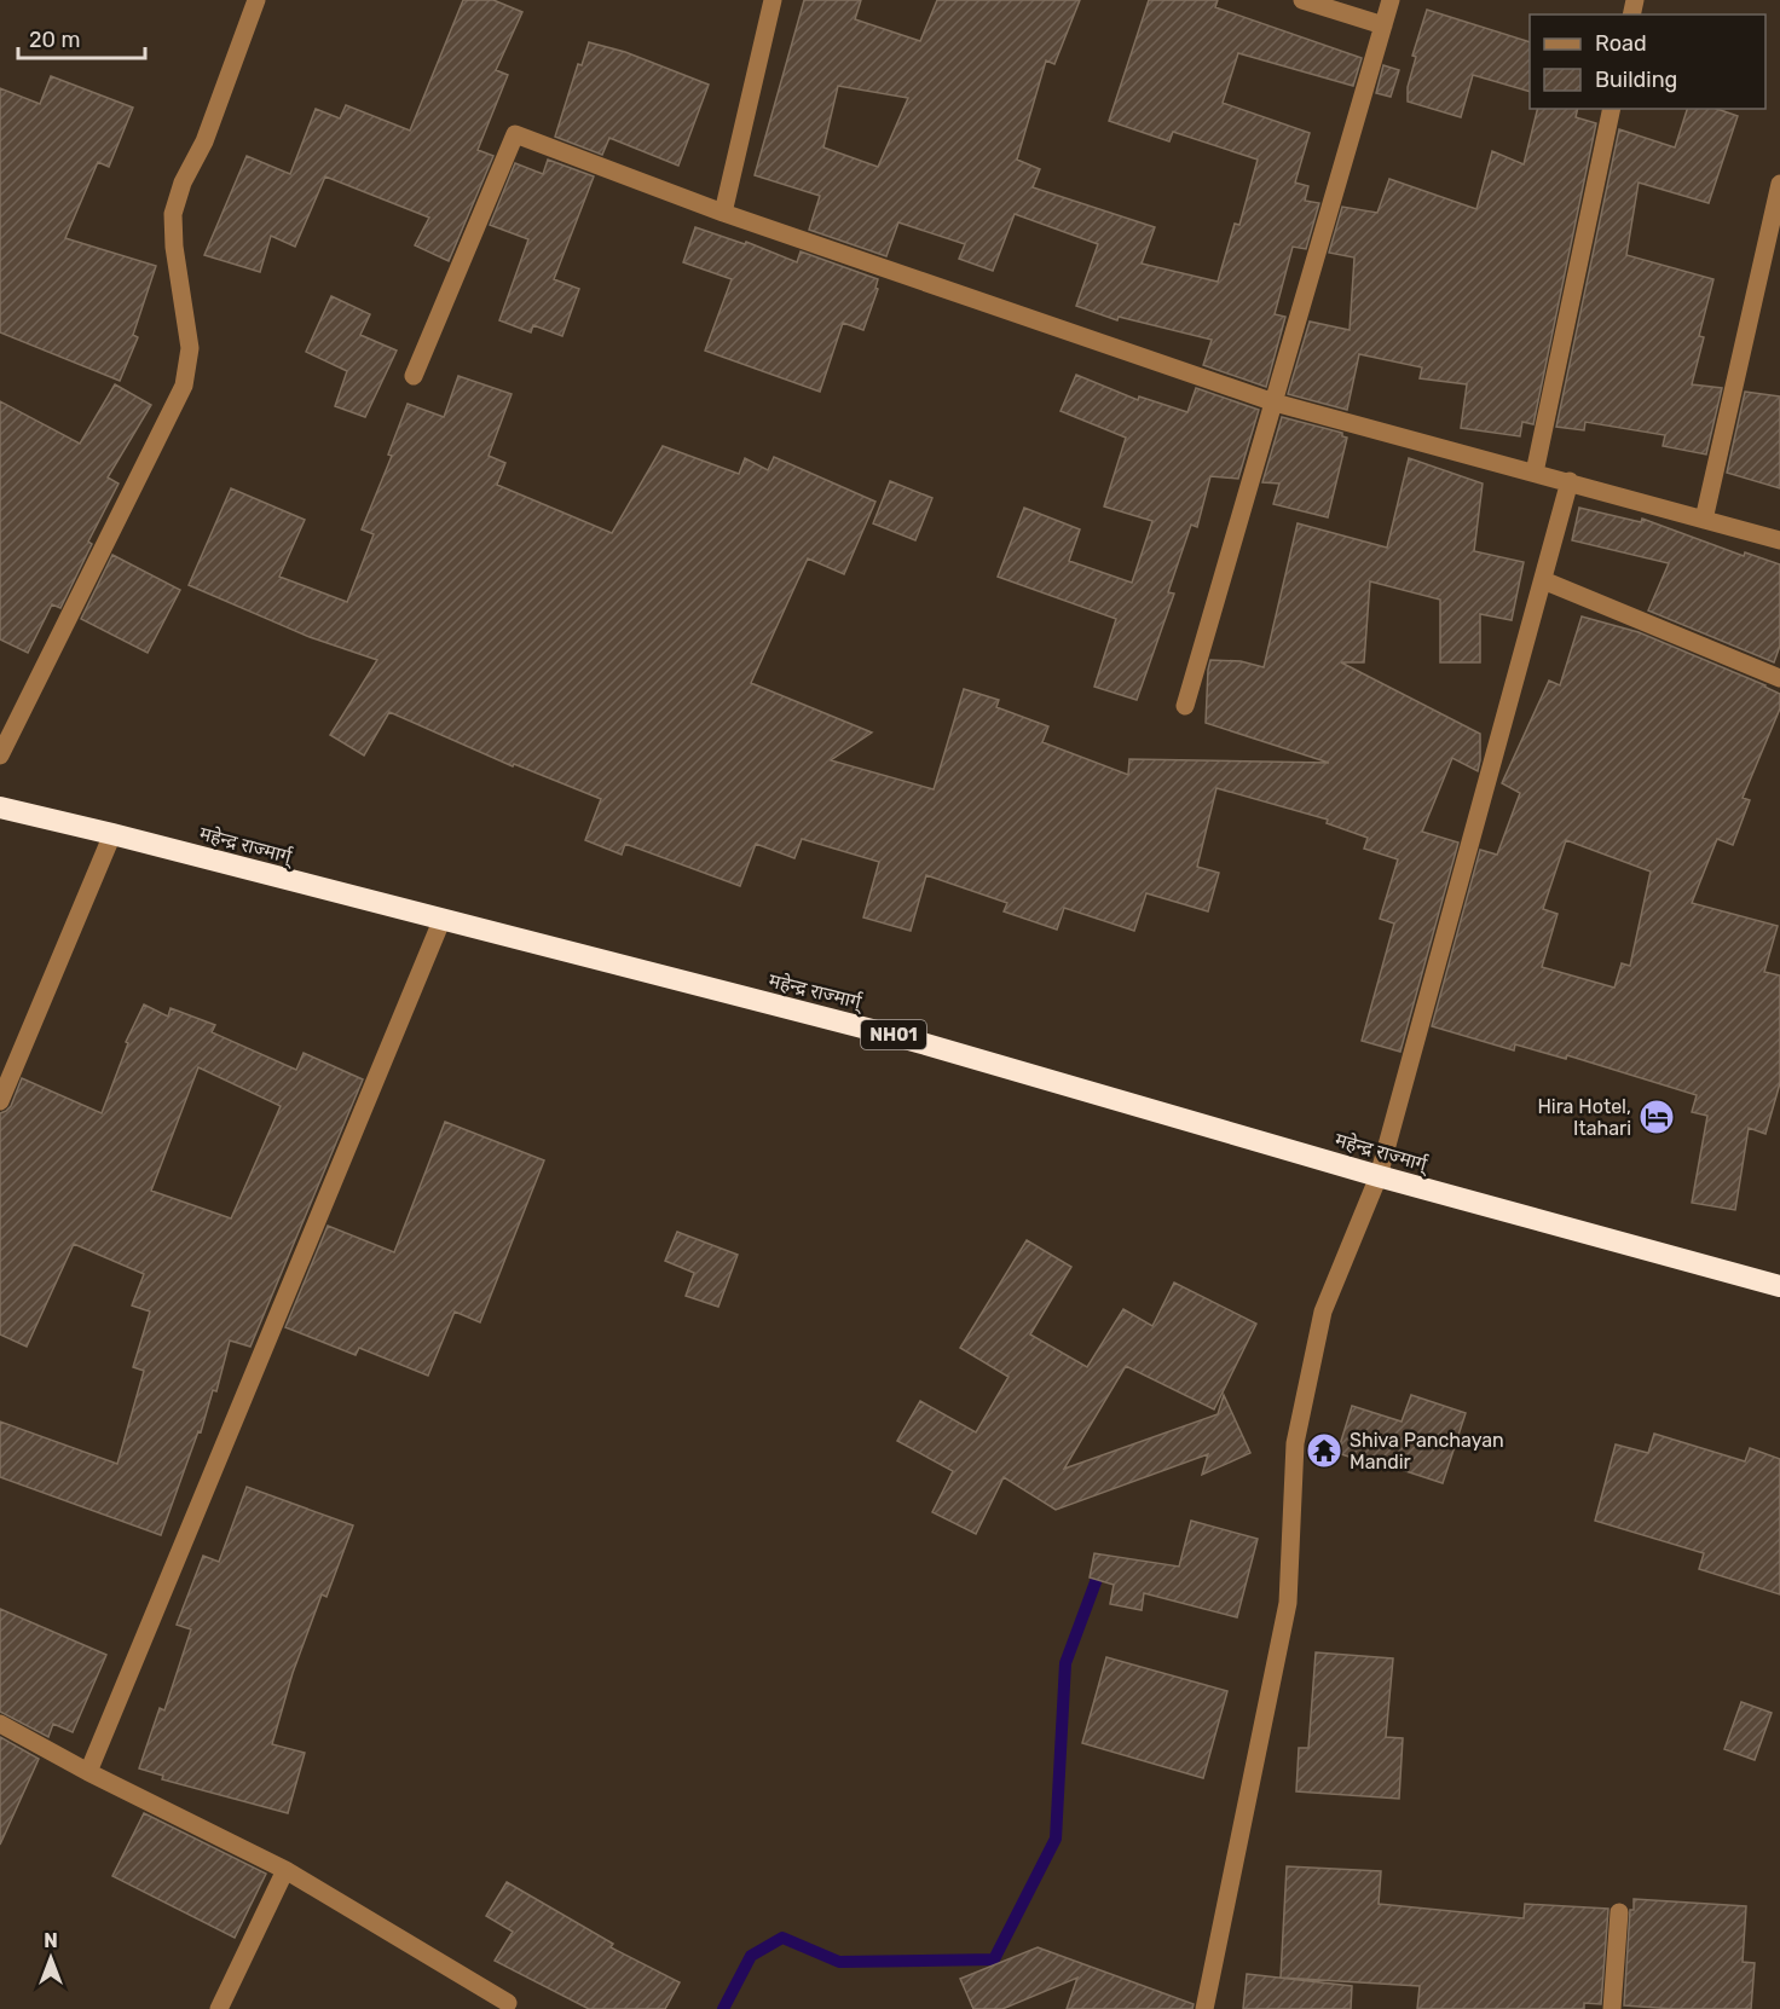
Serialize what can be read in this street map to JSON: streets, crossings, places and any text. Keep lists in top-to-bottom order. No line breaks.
{"streets":{"highway":["महेन्द्र राज्मार्ग्","NH01"]},"places":{"hotel":["Hira Hotel, Itahari"],"temple":["Shiva Panchayan Mandir"]},"legend":["Road","Building"],"scale_bar":"20 m","north":"top"}
